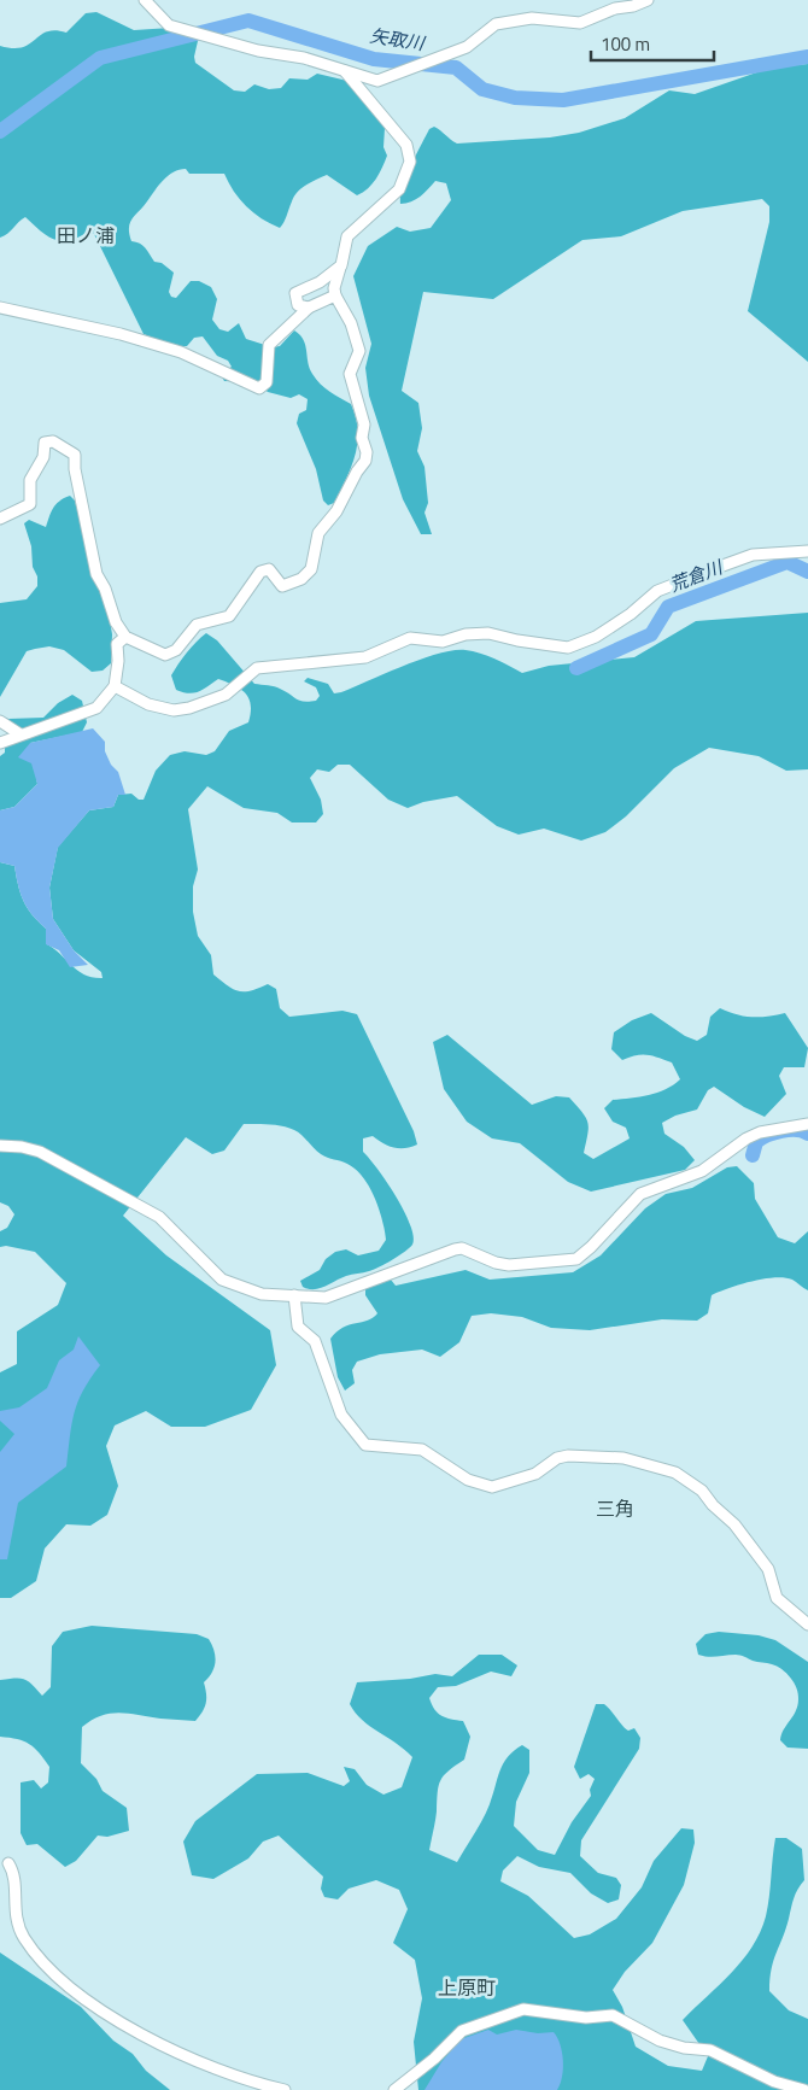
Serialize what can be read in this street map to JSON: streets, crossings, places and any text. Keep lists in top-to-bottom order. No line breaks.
{"districts":["田ノ浦","三角","上原町"],"water":["矢取川","荒倉川"],"scale_bar":"100 m"}
